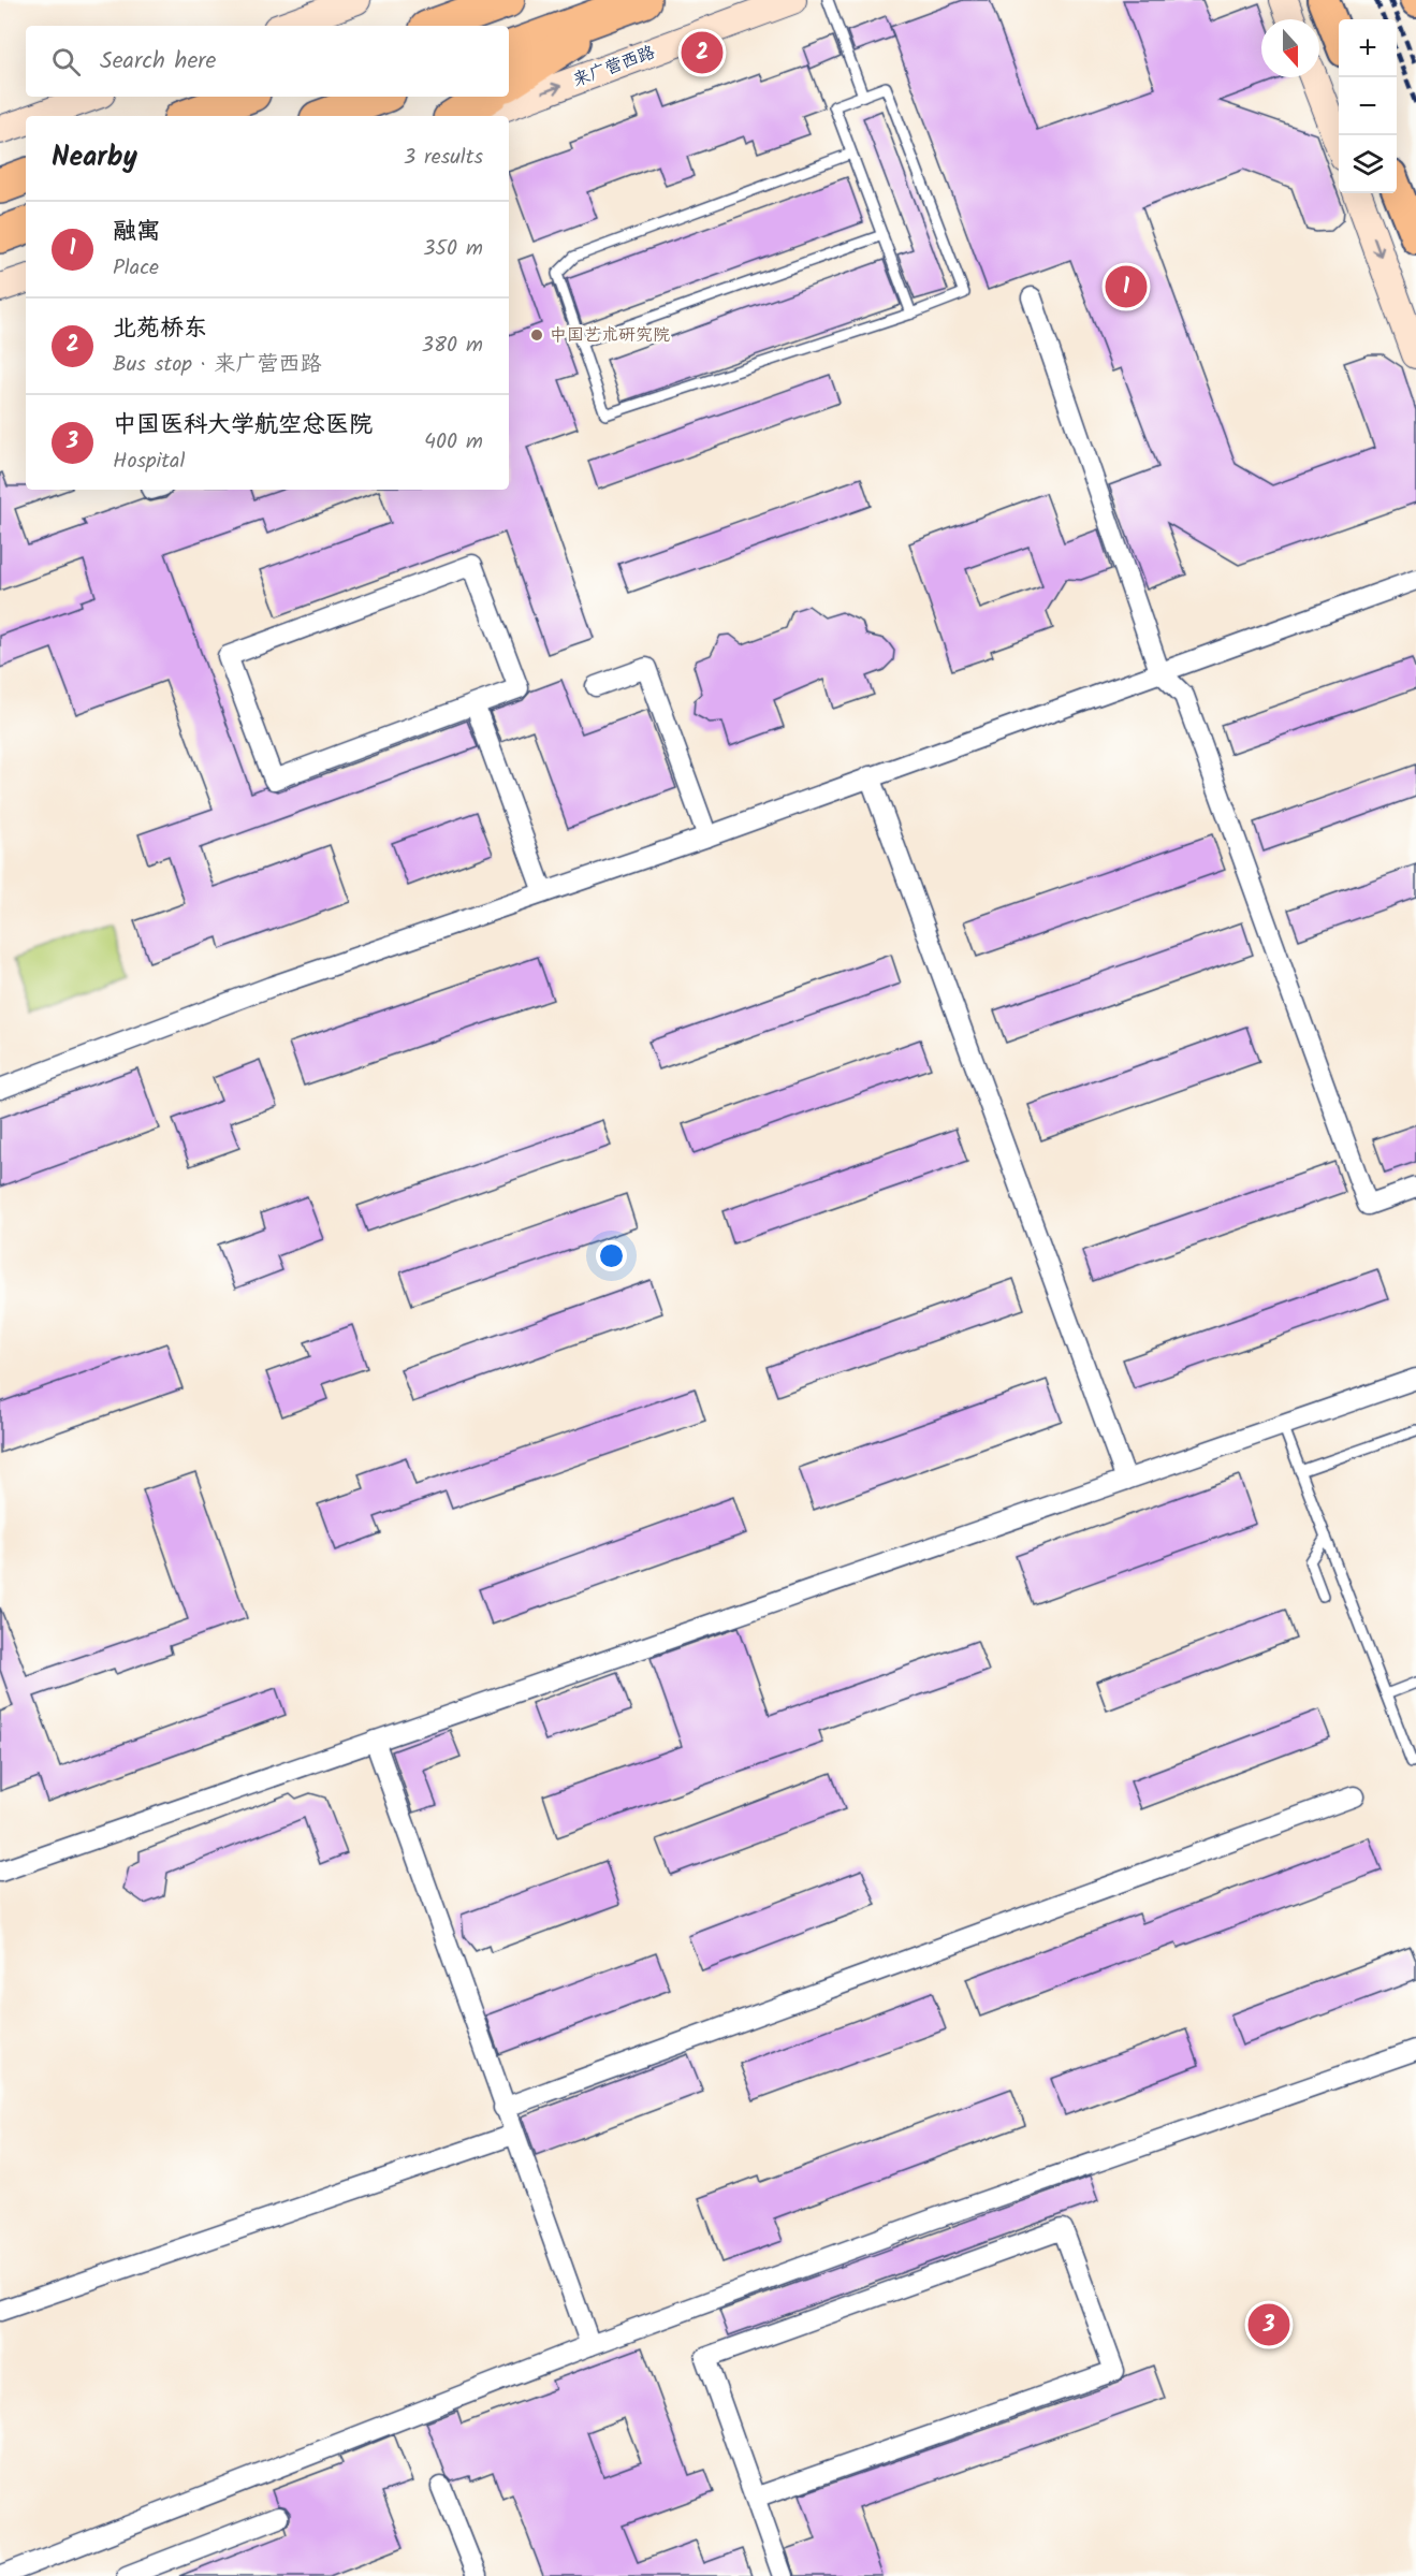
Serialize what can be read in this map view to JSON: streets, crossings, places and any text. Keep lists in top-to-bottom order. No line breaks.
{"streets":{"street":["来广营西路"]},"one_way":["来广营西路"],"places":["中国艺术研究院"],"north":"bottom","page":{"map_buttons":["+","−"],"search":"Search here","pins":["2","1","3"],"heading":["Nearby","3 results"],"list":[{"mark":"1","name":"融寓","note":"Place","value":"350 m"},{"mark":"2","name":"北苑桥东","note":"Bus stop · 来广营西路","value":"380 m"},{"mark":"3","name":"中国医科大学航空总医院","note":"Hospital","value":"400 m"}]}}
